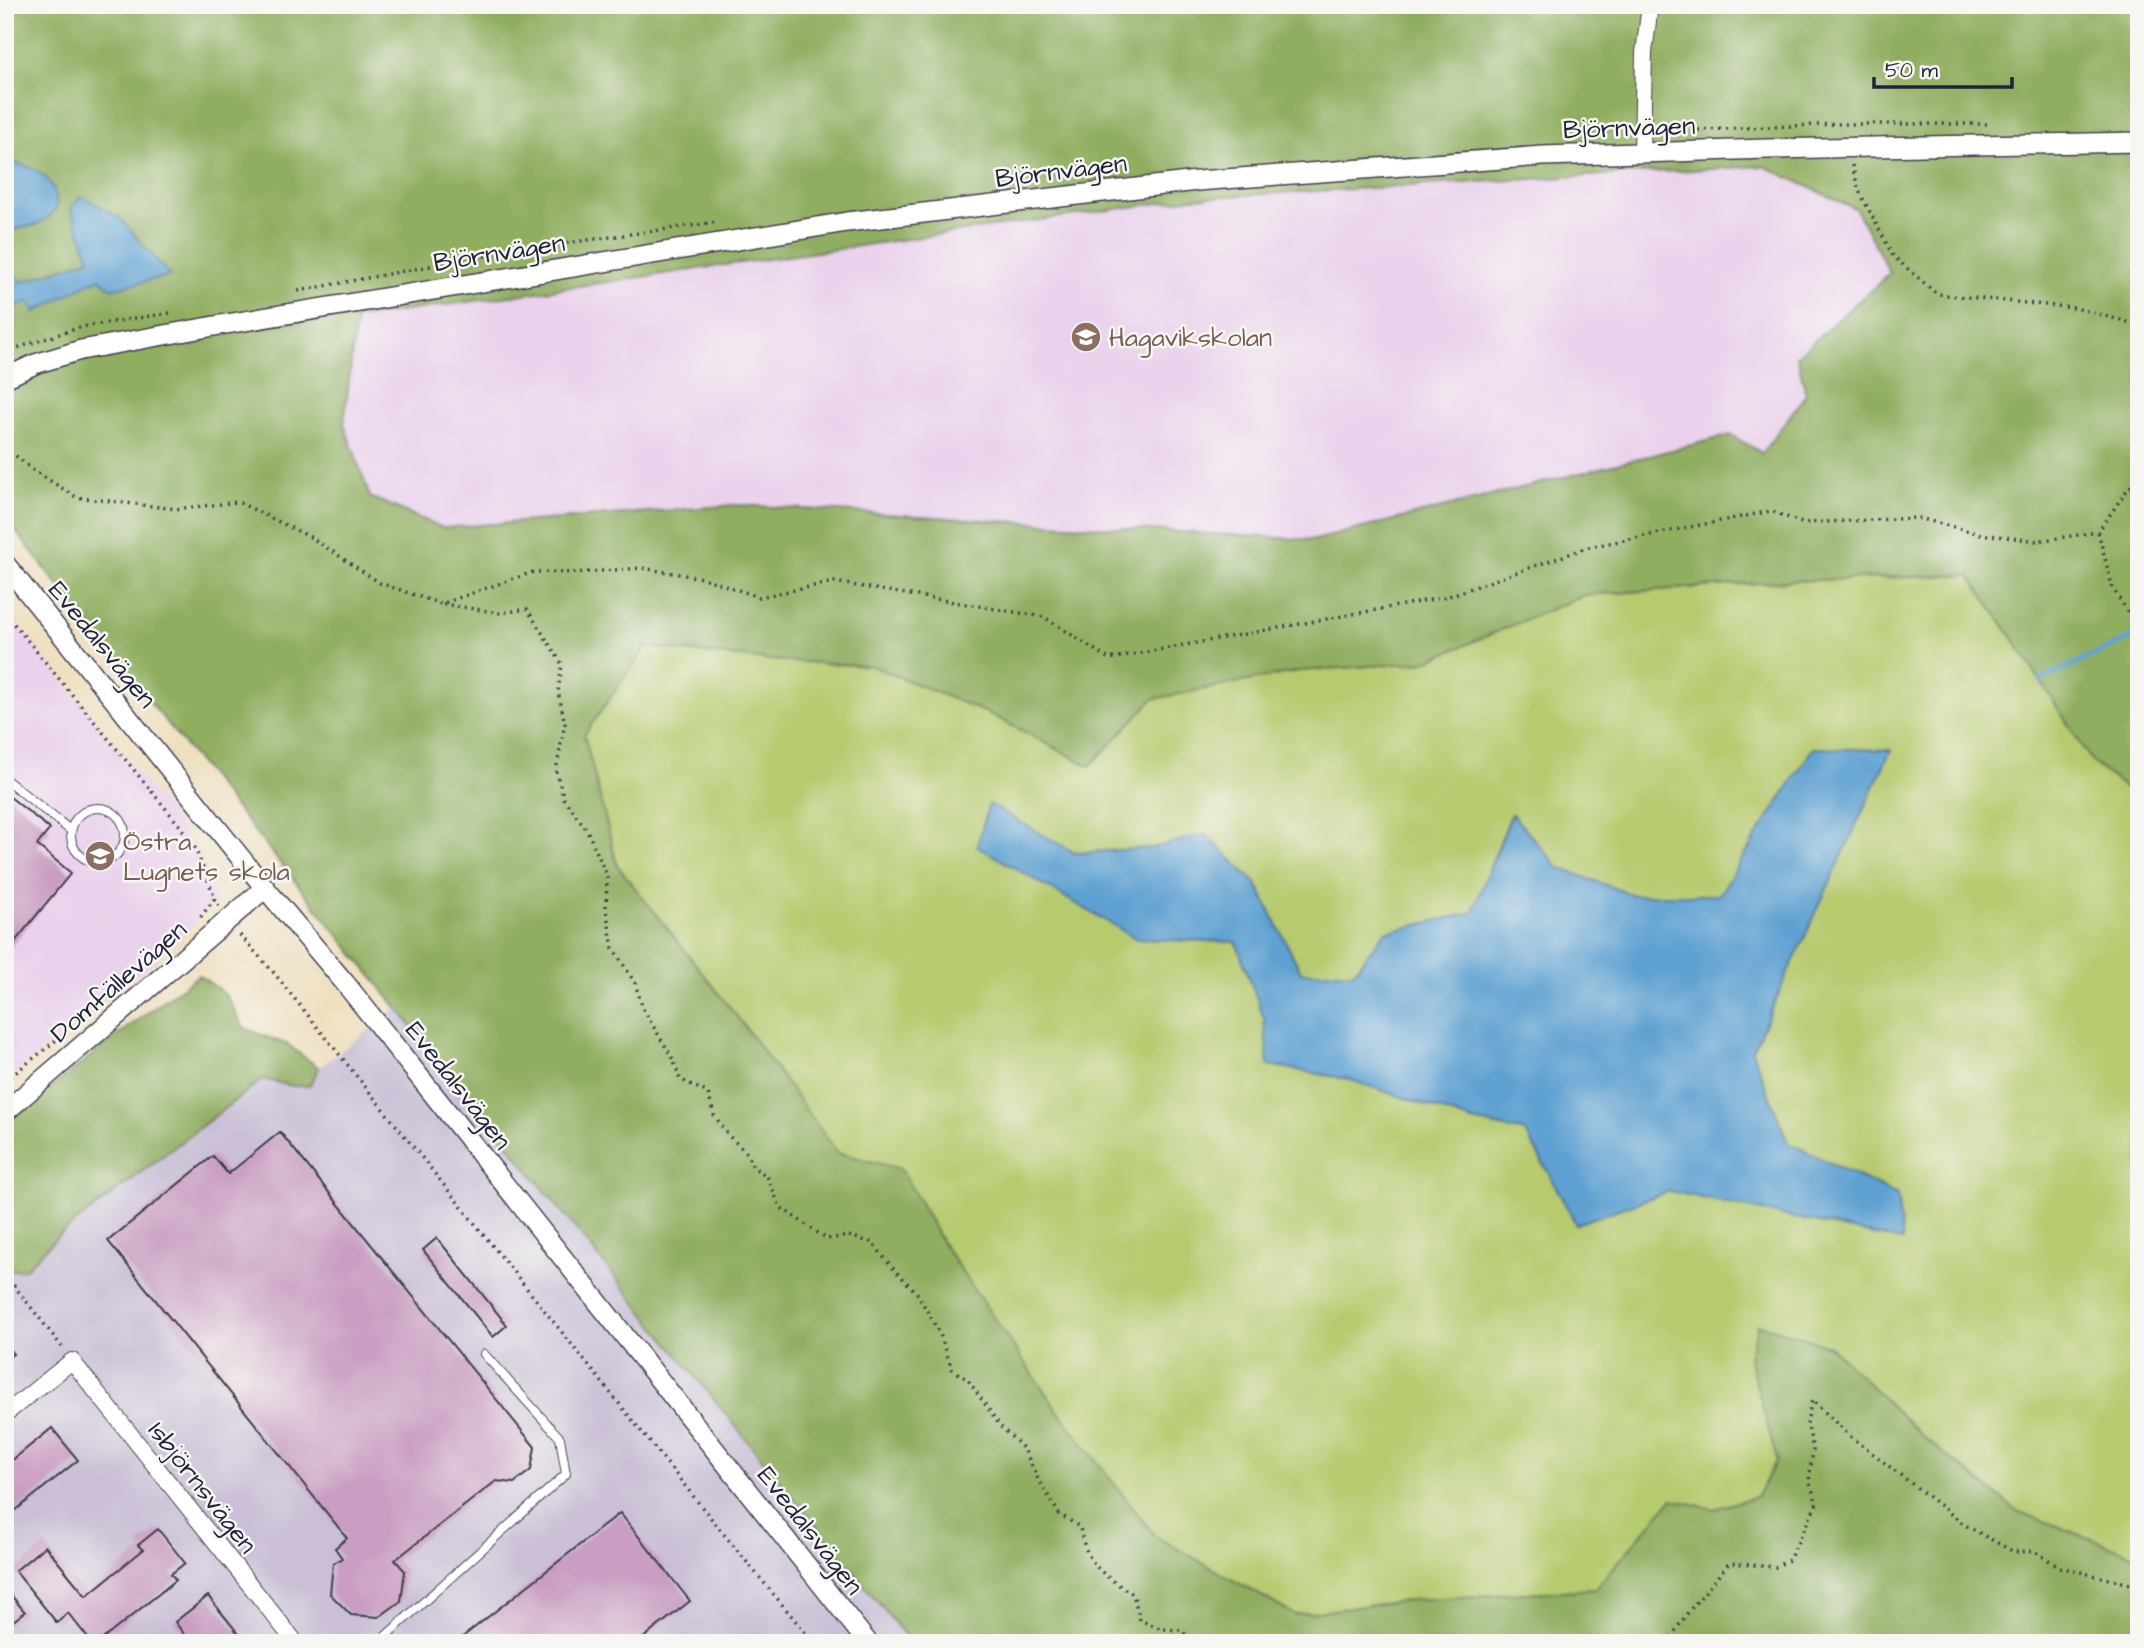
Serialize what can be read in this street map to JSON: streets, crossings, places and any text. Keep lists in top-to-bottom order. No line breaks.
{"streets":{"street":["Björnvägen","Evedalsvägen","Domfällevägen","Isbjörnsvägen"]},"crossings":[["Evedalsvägen","Domfällevägen"]],"places":{"school or university":["Hagavikskolan","Östra Lugnets skola"]},"scale_bar":"50 m"}
